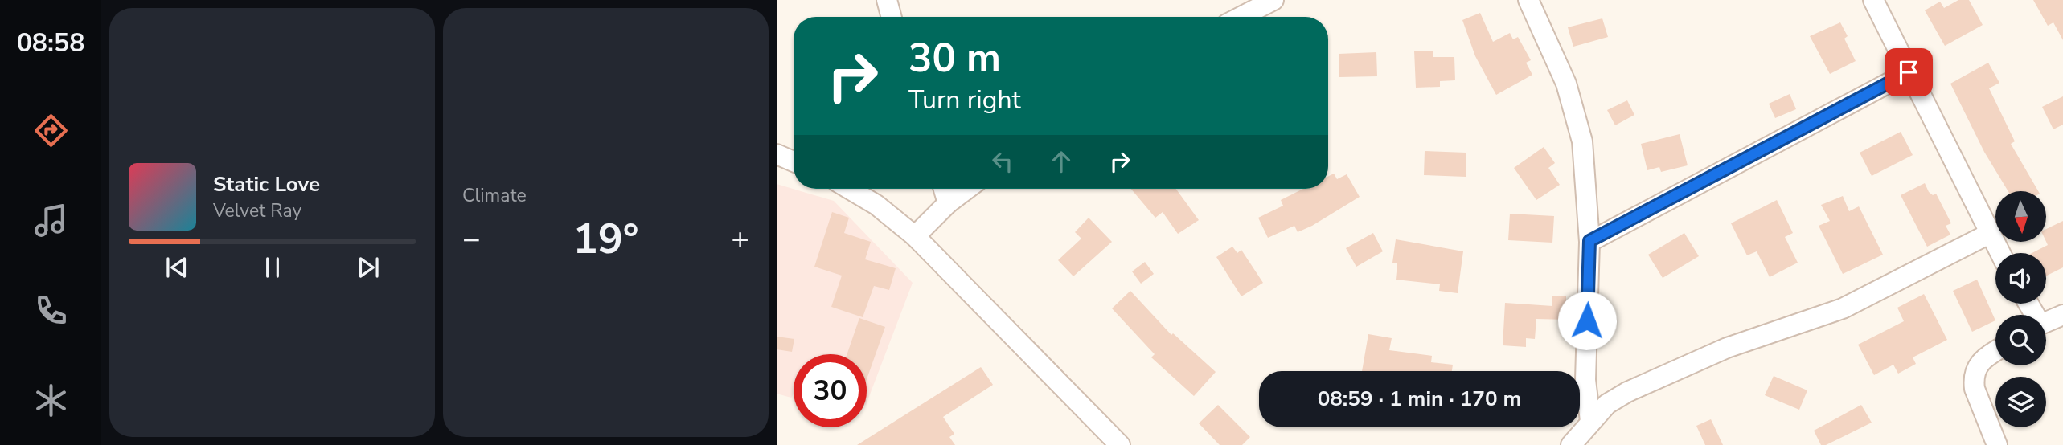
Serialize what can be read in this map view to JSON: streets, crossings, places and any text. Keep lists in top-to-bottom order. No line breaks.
{"north":"bottom","page":{"tabs":"08:58","tile":"Climate","turn":["30 m","Turn right"],"song":["Static Love","Velvet Ray"],"heat":["−","19°","+"],"limit":"30","trip":"08:59 · 1 min · 170 m"}}
